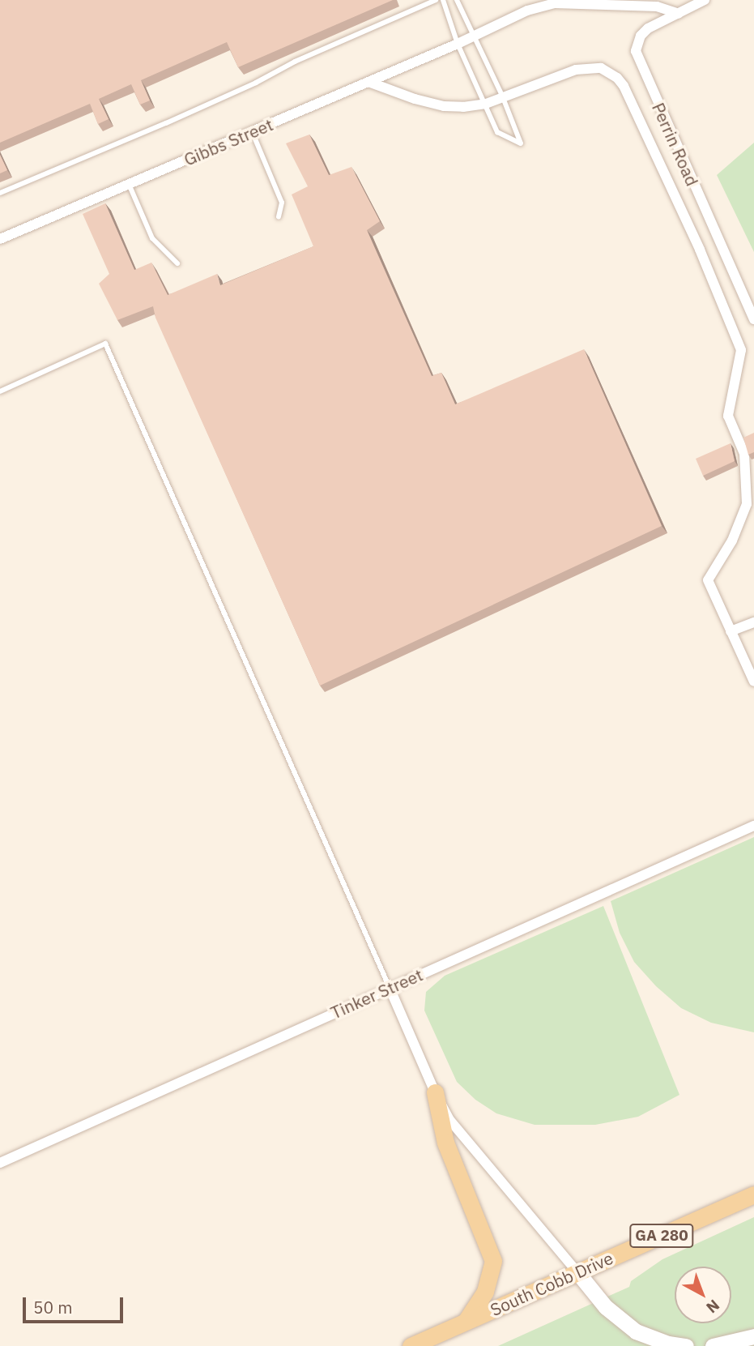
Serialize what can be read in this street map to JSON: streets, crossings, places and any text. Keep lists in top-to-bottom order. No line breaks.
{"streets":{"main road":["GA 280","South Cobb Drive"],"street":["Gibbs Street","Perrin Road","Tinker Street"]},"crossings":[["Gibbs Street","Perrin Road"]],"scale_bar":"50 m","north":"bottom right"}
